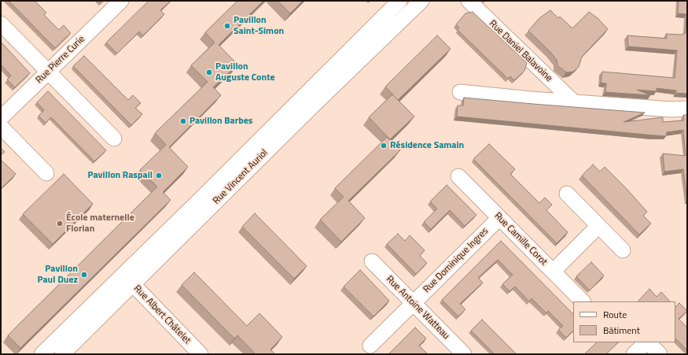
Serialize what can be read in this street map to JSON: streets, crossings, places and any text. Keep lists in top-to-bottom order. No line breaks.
{"streets":{"street":["Rue Daniel Balavoine","Rue Pierre Curie","Rue Vincent Auriol","Rue Camille Corot","Rue Dominique Ingres","Rue Antoine Watteau","Rue Albert Châtelet"]},"crossings":[["Rue Vincent Auriol","Rue Albert Châtelet"],["Rue Camille Corot","Rue Dominique Ingres"],["Rue Dominique Ingres","Rue Antoine Watteau"]],"places":["Pavillon Saint-Simon","Pavillon Auguste Conte","Pavillon Barbes","Résidence Samain","Pavillon Raspail","École maternelle Florian","Pavillon Paul Duez"],"legend":["Route","Bâtiment"]}
